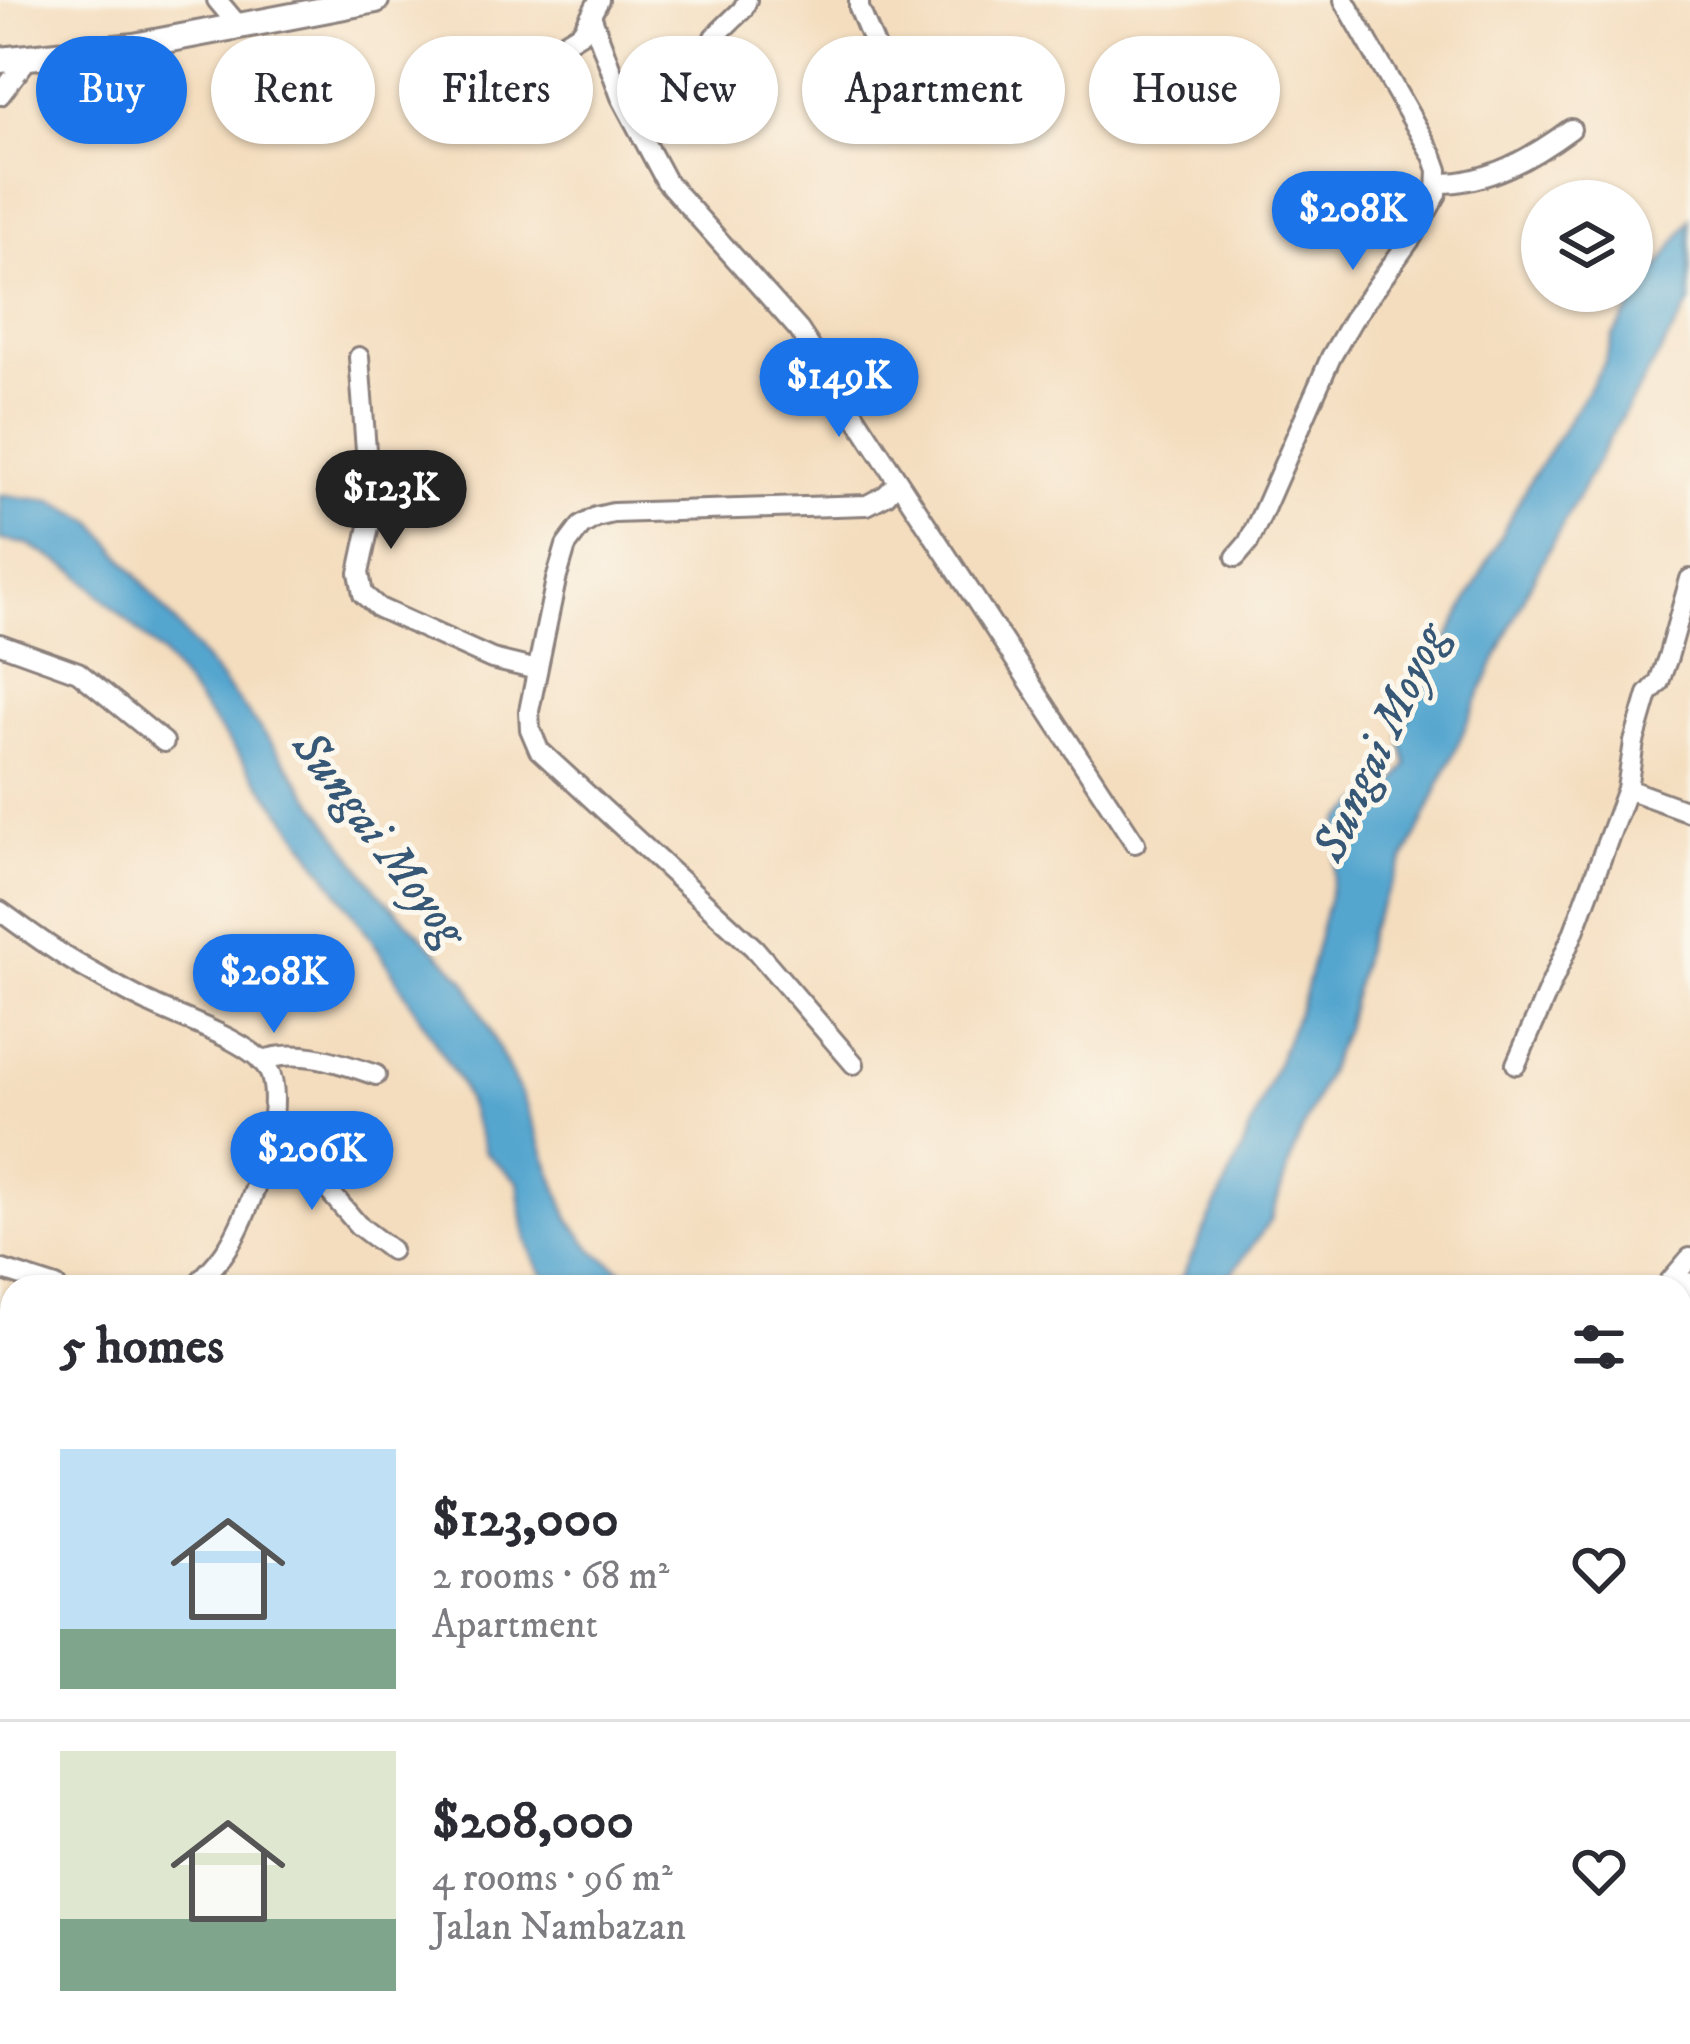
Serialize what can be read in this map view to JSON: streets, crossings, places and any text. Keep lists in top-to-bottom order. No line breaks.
{"water":["Sungai Moyog"],"page":{"chip":["Buy","Rent","Filters","New","Apartment","House"],"price":["$208K","$149K","$123K","$208K","$206K"],"heading":"5 homes","list":[{"name":"$123,000","note":"2 rooms · 68 m² · Apartment"},{"name":"$208,000","note":"4 rooms · 96 m² · Jalan Nambazan"}]}}
